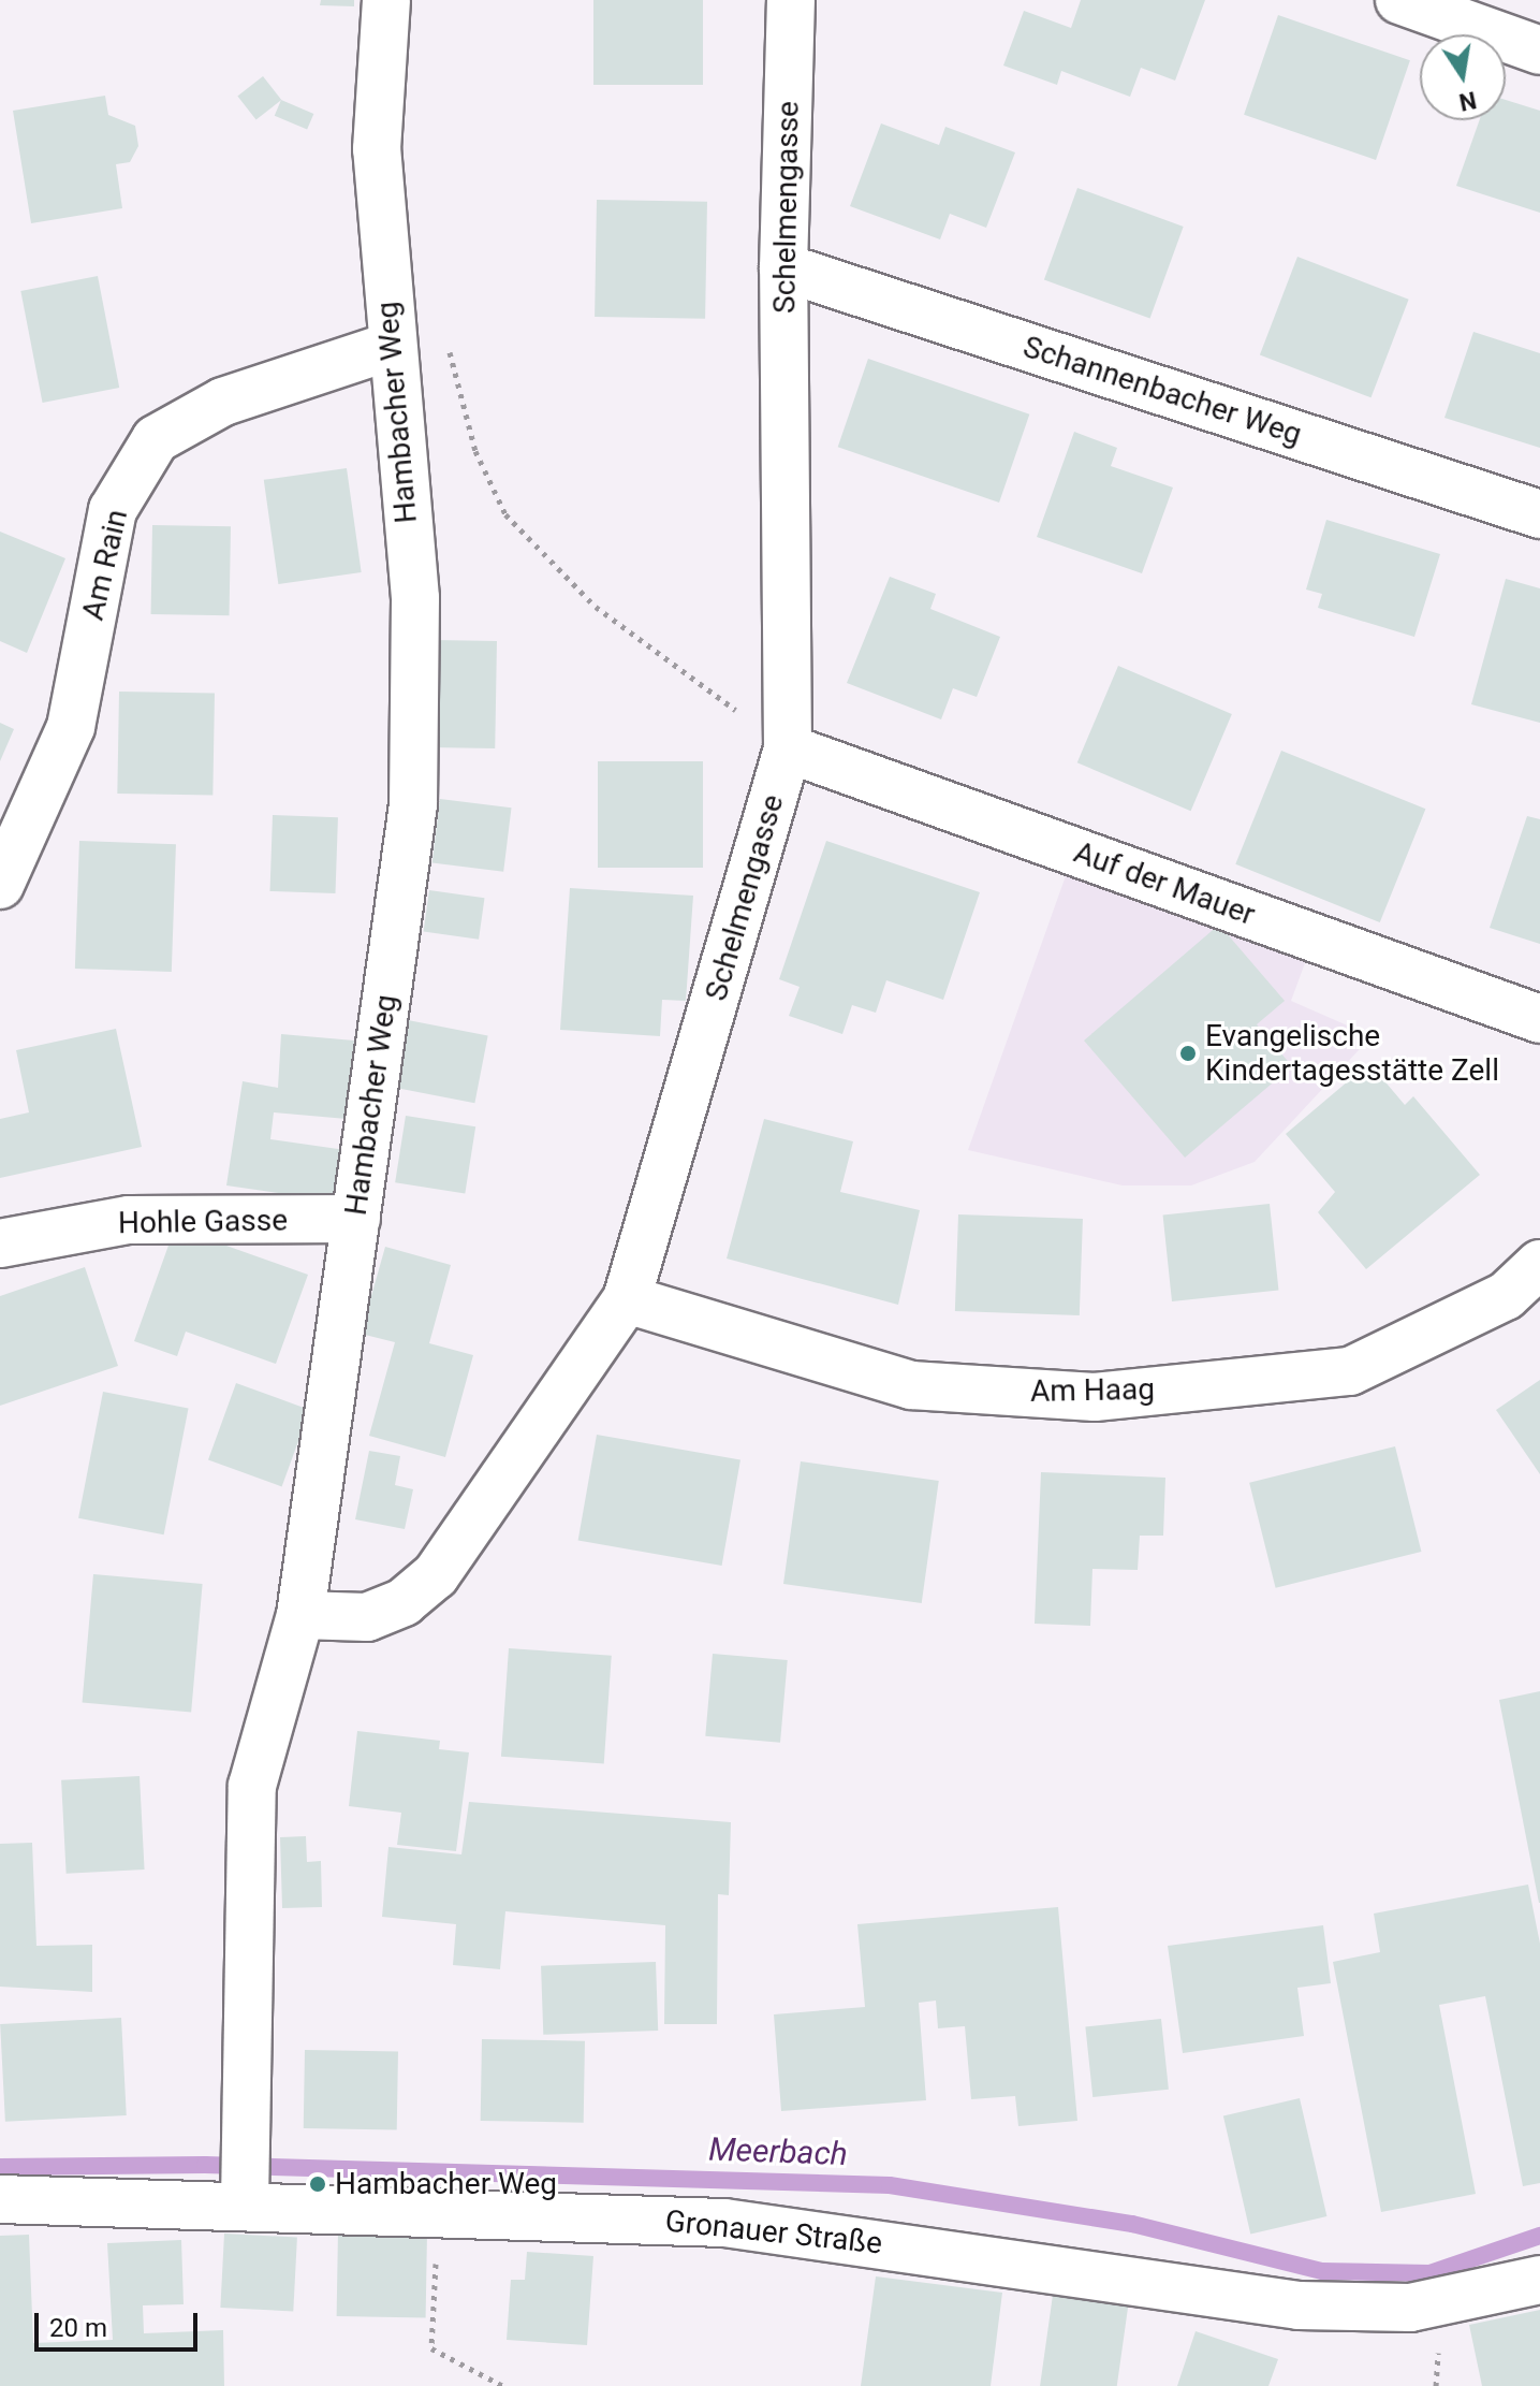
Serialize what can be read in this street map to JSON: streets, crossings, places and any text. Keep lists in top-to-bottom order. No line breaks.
{"streets":{"street":["Schelmengasse","Schannenbacher Weg","Hambacher Weg","Am Rain","Auf der Mauer","Hohle Gasse","Am Haag","Gronauer Straße"]},"crossings":[["Schelmengasse","Schannenbacher Weg"],["Schelmengasse","Hambacher Weg"],["Schelmengasse","Auf der Mauer"],["Schelmengasse","Am Haag"],["Hambacher Weg","Am Rain"],["Hambacher Weg","Hohle Gasse"],["Hambacher Weg","Gronauer Straße"]],"water":["Meerbach"],"places":["Evangelische Kindertagesstätte Zell","Hambacher Weg"],"scale_bar":"20 m","north":"bottom"}
